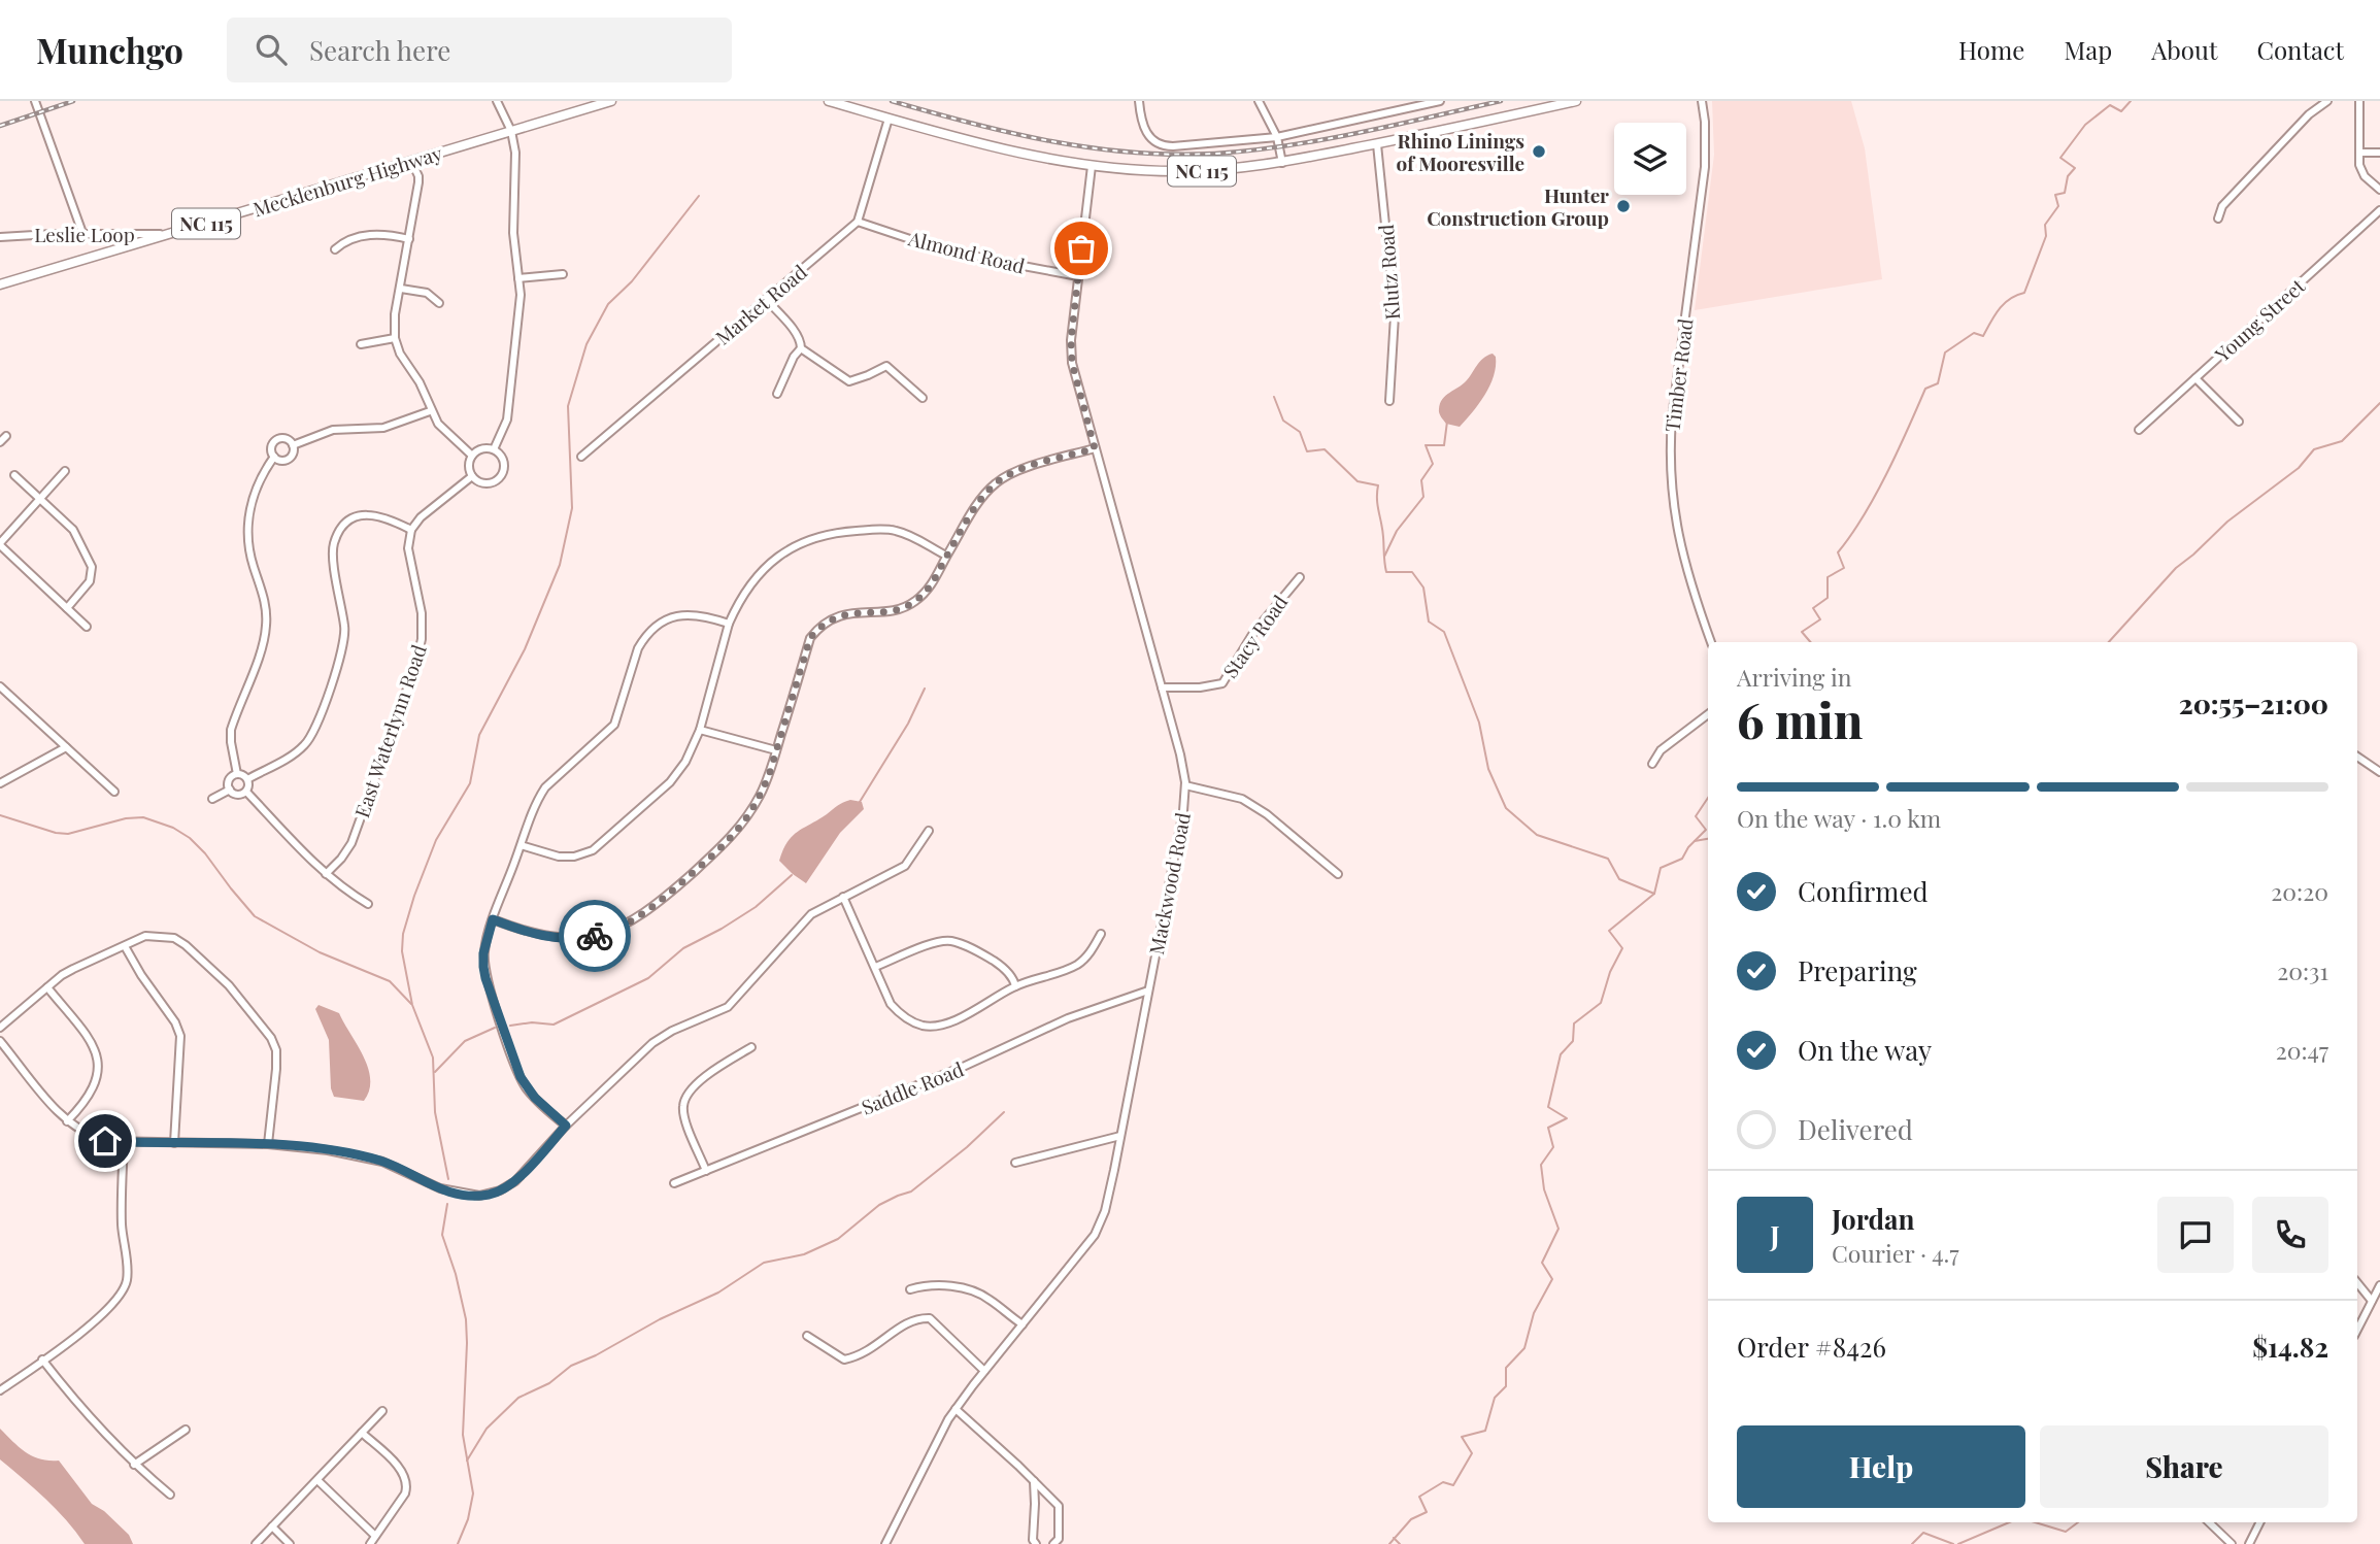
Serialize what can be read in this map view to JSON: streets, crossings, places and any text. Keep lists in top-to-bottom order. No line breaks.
{"streets":{"main road":["NC 115","Mecklenburg Highway"],"street":["Leslie Loop","Almond Road","Klutz Road","Market Road","Young Street","Timber Road","Stacy Road","East Waterlynn Road","Mackwood Road","Saddle Road"]},"crossings":[["NC 115","Klutz Road"],["NC 115","Mackwood Road"],["Mecklenburg Highway","Leslie Loop"],["Almond Road","Market Road"],["Almond Road","Mackwood Road"],["Stacy Road","Mackwood Road"],["Mackwood Road","Saddle Road"]],"places":["Rhino Linings of Mooresville","Hunter Construction Group"],"page":{"header":"Munchgo","search":"Search here","nav":["Home","Map","About","Contact"],"heading":["6 min","Arriving in","20:55–21:00"],"panel":["Jordan","Courier · 4.7","Order #8426","$14.82"],"bar":"On the way · 1.0 km","list":[["Confirmed","20:20"],["Preparing","20:31"],["On the way","20:47"],"Delivered"],"round":"J","buttons":["Help","Share"]}}
